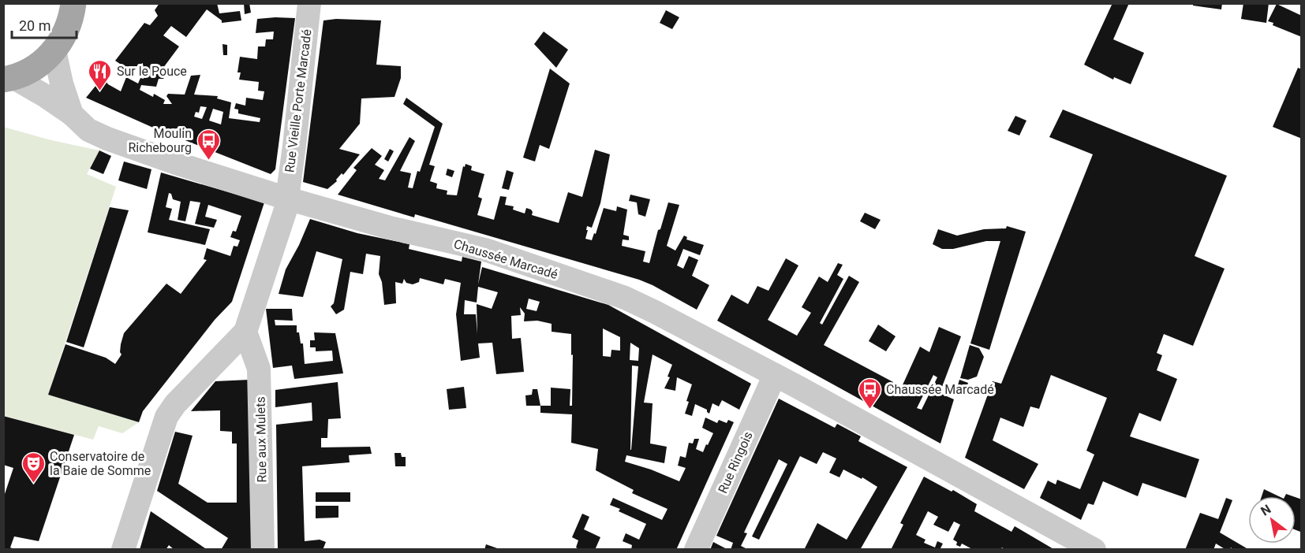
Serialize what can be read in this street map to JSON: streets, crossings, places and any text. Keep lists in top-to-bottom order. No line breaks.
{"streets":{"street":["Rue Vieille Porte Marcadé","Chaussée Marcadé","Rue aux Mulets","Rue Ringois"]},"crossings":[["Rue Vieille Porte Marcadé","Chaussée Marcadé"],["Rue Vieille Porte Marcadé","Rue aux Mulets"],["Chaussée Marcadé","Rue Ringois"]],"places":{"restaurant":["Sur le Pouce"],"bus stop":["Moulin Richebourg","Chaussée Marcadé"],"theatre":["Conservatoire de la Baie de Somme"]},"scale_bar":"20 m","north":"top left"}
